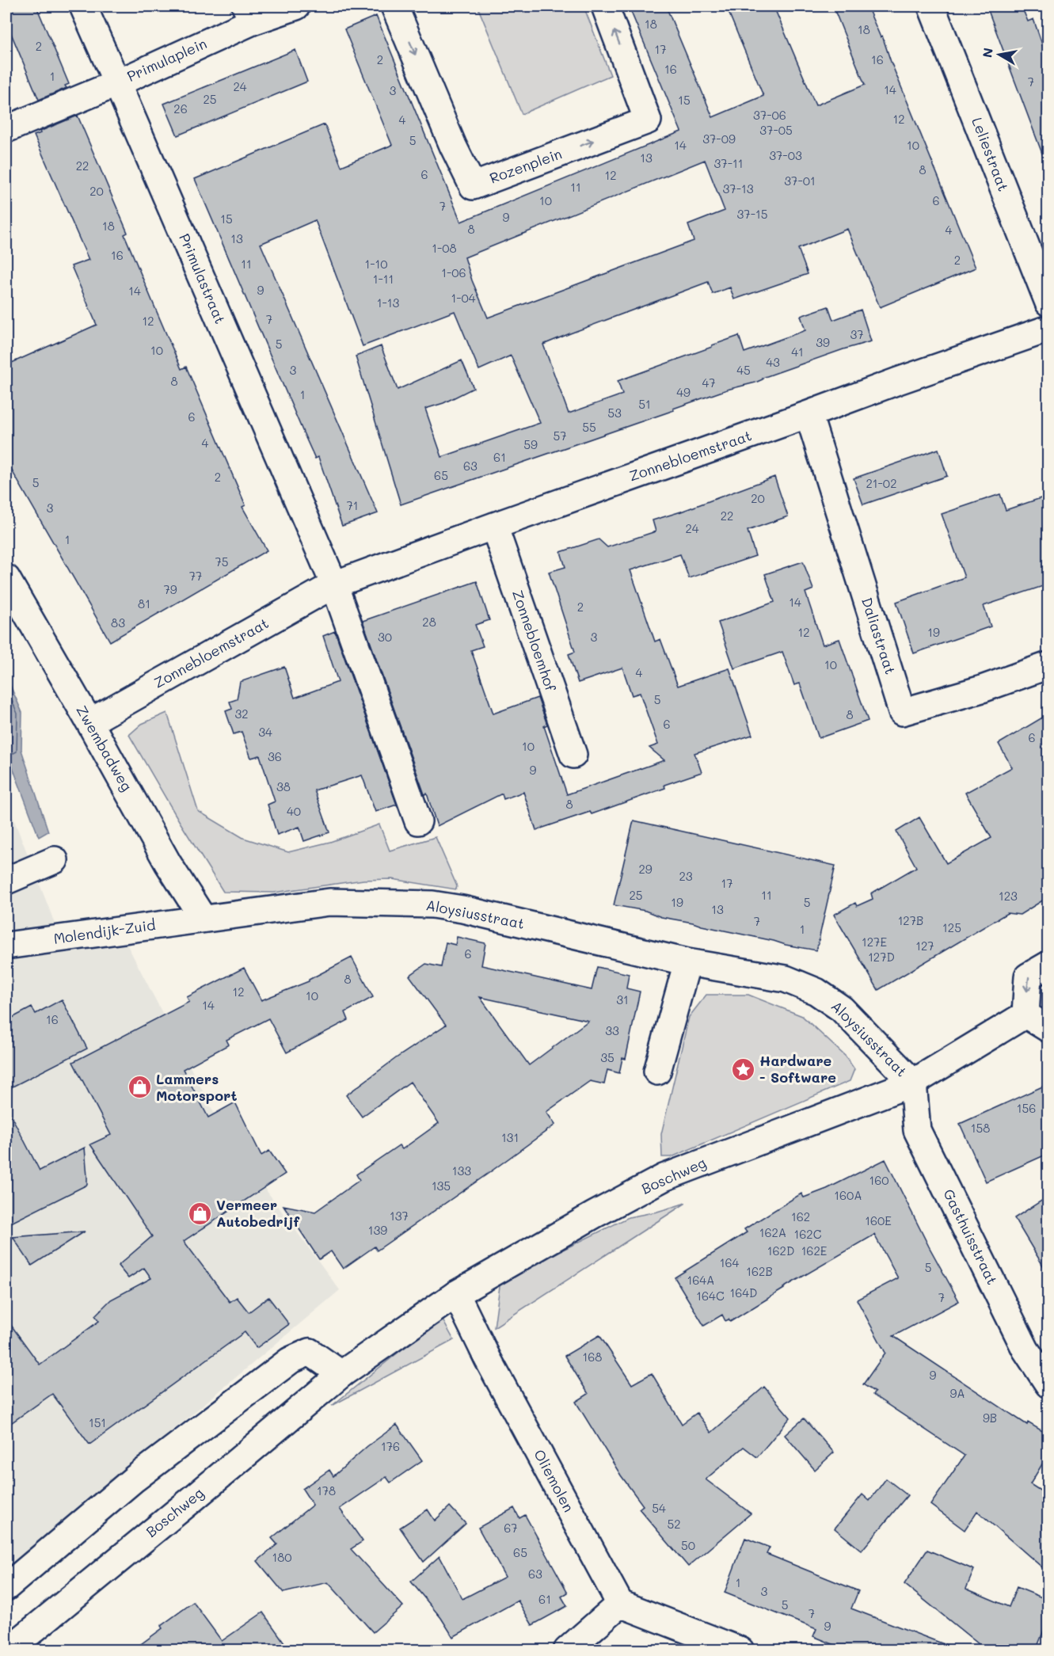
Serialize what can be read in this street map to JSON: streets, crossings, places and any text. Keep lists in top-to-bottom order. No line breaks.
{"streets":{"street":["Primulaplein","Leliestraat","Rozenplein","Primulastraat","Zonnebloemstraat","Daliastraat","Zonnebloemhof","Zwembadweg","Aloysiusstraat","Molendijk-Zuid","Boschweg","Gasthuisstraat","Oliemolen"]},"crossings":[["Primulaplein","Primulastraat"],["Primulastraat","Zonnebloemstraat"],["Zonnebloemstraat","Daliastraat"],["Zonnebloemstraat","Zonnebloemhof"],["Zonnebloemstraat","Zwembadweg"],["Zwembadweg","Aloysiusstraat"],["Zwembadweg","Molendijk-Zuid"],["Aloysiusstraat","Molendijk-Zuid"],["Aloysiusstraat","Boschweg"],["Aloysiusstraat","Gasthuisstraat"],["Boschweg","Gasthuisstraat"],["Boschweg","Oliemolen"]],"places":{"place":["Hardware - Software"],"shop":["Lammers Motorsport","Vermeer Autobedrijf"]},"house_numbers":["18","18","2","17","2","16","16","1","7","24","14","3","25","15","26","37-06","12","4","37-05","37-09","5","14","10","37-03","13","37-11","22","8","6","12","37-01","11","37-13","20","10","6","7","37-15","9","15","18","8","4","13","1-08","16","2","11","1-10","1-06","1-11","9","14","1-04","1-13","7","12","37","39","5","10","41","43","3","45","8","47","49","1","51","53","6","55","57","4","59","61","63","65","2","5","21-02","20","71","3","22","24","1","75","77","79","14","81","2","28","83","12","19","30","3","10","4","5","32","8","6","34","6","10","36","9","38","8","40","29","23","17","25","11","123","19","5","13","127B","7","125","1","127E","127","6","127D","8","12","10","31","14","16","33","35","156","158","131","133","160","135","160A","137","162","160E","139","162A","162C","162D","162E","164","5","162B","164A","164D","164C","7","168","9","9A","9B","151","176","178","54","52","67","50","65","180","63","1","3","61","5","7","9"],"north":"left"}
